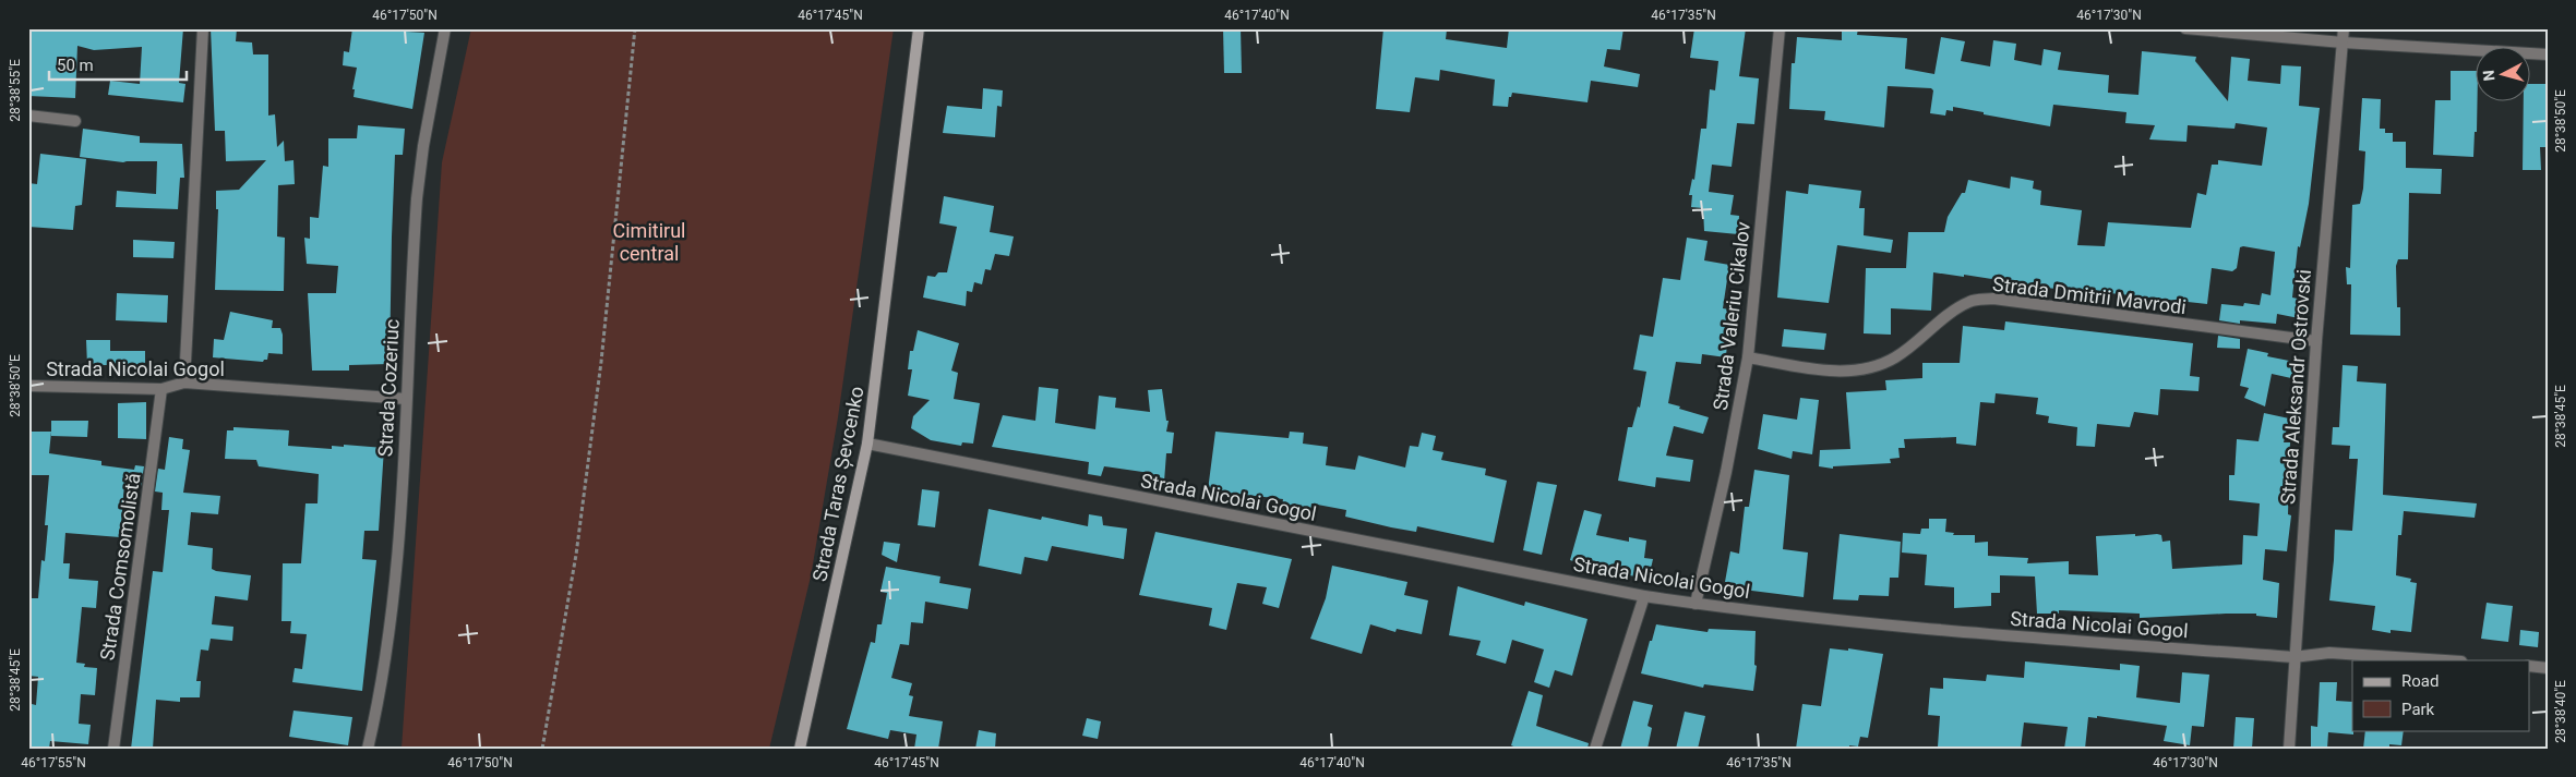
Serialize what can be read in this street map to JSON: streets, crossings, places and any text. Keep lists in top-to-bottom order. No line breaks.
{"streets":{"main road":["Strada Taras Șevcenko"],"street":["Strada Dmitrii Mavrodi","Strada Valeriu Cikalov","Strada Nicolai Gogol","Strada Aleksandr Ostrovski","Strada Cozeriuc","Strada Comsomolistă"]},"crossings":[["Strada Dmitrii Mavrodi","Strada Valeriu Cikalov"],["Strada Dmitrii Mavrodi","Strada Aleksandr Ostrovski"],["Strada Valeriu Cikalov","Strada Nicolai Gogol"],["Strada Nicolai Gogol","Strada Aleksandr Ostrovski"],["Strada Nicolai Gogol","Strada Cozeriuc"],["Strada Nicolai Gogol","Strada Taras Șevcenko"],["Strada Nicolai Gogol","Strada Comsomolistă"]],"parks":["Cimitirul central"],"legend":["Road","Park"],"scale_bar":"50 m","north":"left","coordinates":["46°17'50\"N","46°17'45\"N","46°17'40\"N","46°17'35\"N","46°17'30\"N","28°38'55\"E","28°38'50\"E","28°38'45\"E","28°38'40\"E","46°17'55\"N"]}
